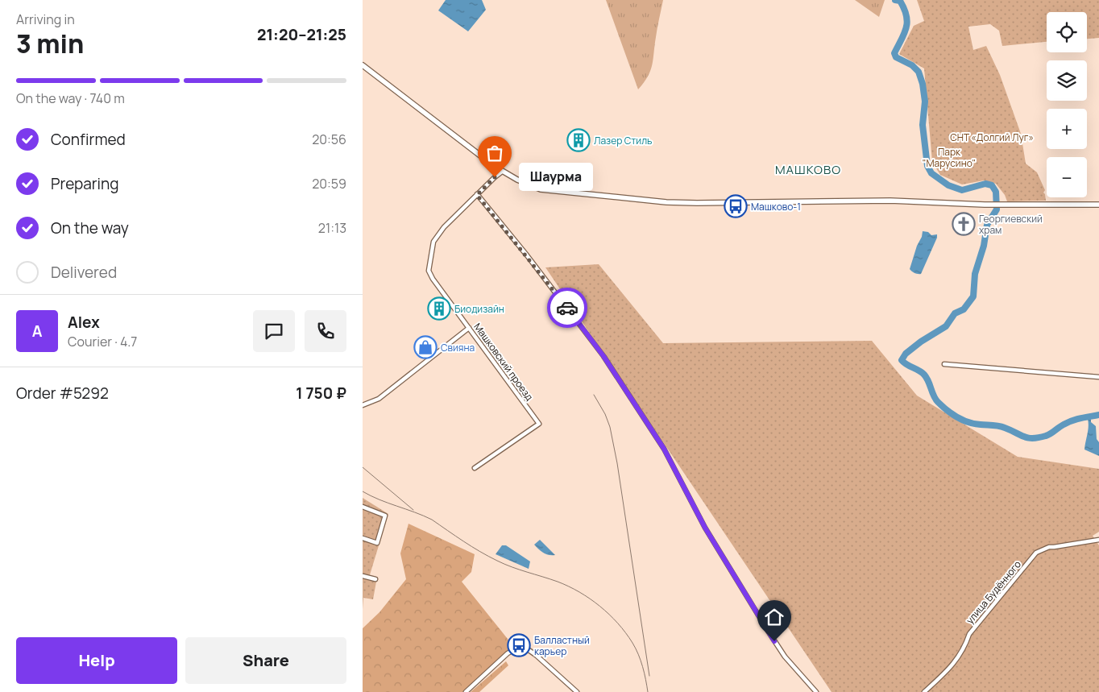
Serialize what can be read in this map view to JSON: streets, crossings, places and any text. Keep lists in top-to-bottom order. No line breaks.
{"streets":{"street":["Машковский проезд","улица Будённого"]},"districts":["МАШКОВО"],"parks":["СНТ «Долгий Луг»","Парк \"Марусино\""],"places":{"building":["Лазер Стиль","Биодизайн"],"other":["Шаурма"],"bus stop":["Машково-1","Балластный карьер"],"church":["Георгиевский храм"],"shop":["Свияна"]},"page":{"heading":["3 min","Arriving in","21:20–21:25"],"panel":["Alex","Courier · 4.7","Order #5292","1 750 ₽"],"map_buttons":["+","−"],"bar":"On the way · 740 m","list":[["Confirmed","20:56"],["Preparing","20:59"],["On the way","21:13"],"Delivered"],"bubble":"Шаурма","round":"A","buttons":["Help","Share"]}}
